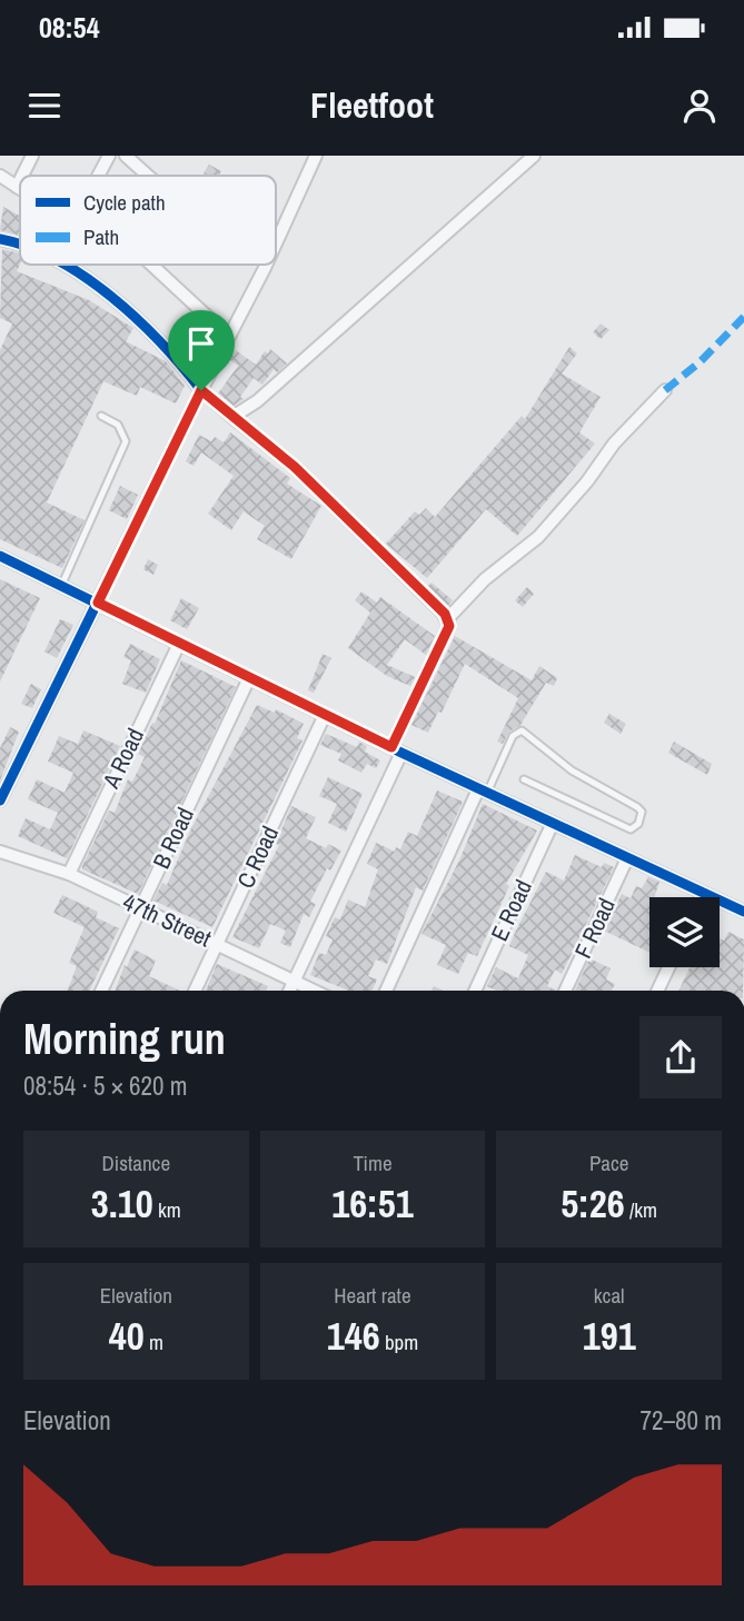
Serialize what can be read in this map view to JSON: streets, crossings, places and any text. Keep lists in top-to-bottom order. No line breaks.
{"streets":{"street":["A Road","B Road","C Road","E Road","47th Street","F Road"]},"crossings":[["A Road","47th Street"],["B Road","47th Street"],["C Road","47th Street"]],"legend":["Cycle path","Path"],"page":{"status":"08:54","header":"Fleetfoot","heading":["Morning run","08:54 · 5 × 620 m"],"stats":[["Distance","3.10 km"],["Time","16:51"],["Pace","5:26 /km"],["Elevation","40 m"],["Heart rate","146 bpm"],["kcal","191"]],"chart":["Elevation","72–80 m"]}}
